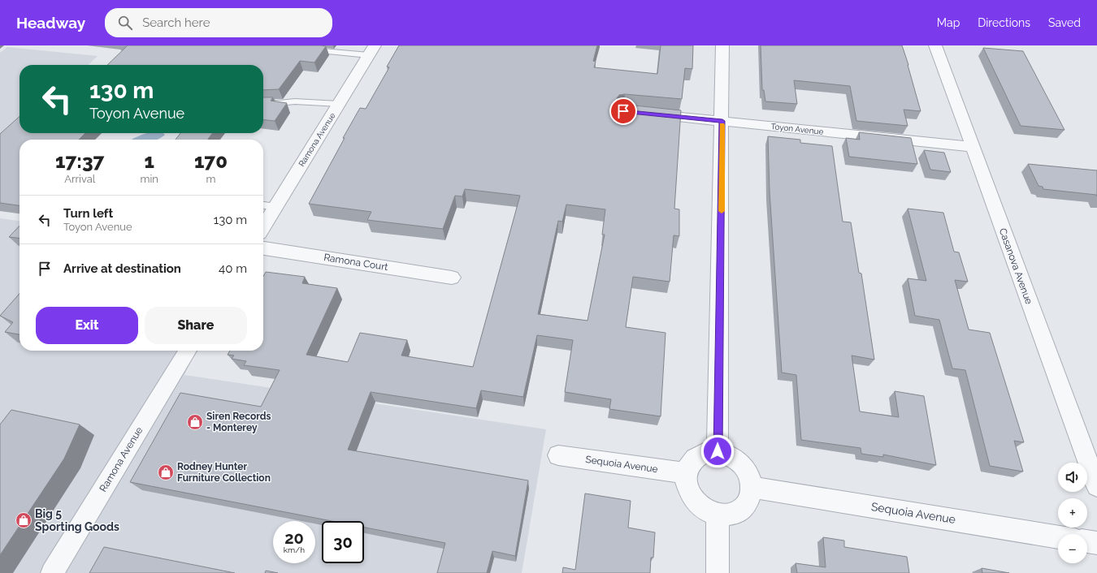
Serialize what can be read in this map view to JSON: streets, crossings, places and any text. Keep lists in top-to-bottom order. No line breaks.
{"streets":{"street":["Toyon Avenue","Ramona Avenue","Ramona Court","Casanova Avenue","Sequoia Avenue"]},"crossings":[["Toyon Avenue","Casanova Avenue"]],"places":{"shop":["Siren Records - Monterey","Rodney Hunter Furniture Collection","Big 5 Sporting Goods"]},"page":{"header":"Headway","search":"Search here","nav":["Map","Directions","Saved"],"turn":["130 m","Toyon Avenue"],"eta":["17:37","Arrival","1","min","170","m"],"list":[{"name":"Turn left","note":"Toyon Avenue","value":"130 m"},{"name":"Arrive at destination","value":"40 m"}],"buttons":["Exit","Share"],"map_buttons":["+","−"],"speed":"20 km/h","limit":"30"}}
